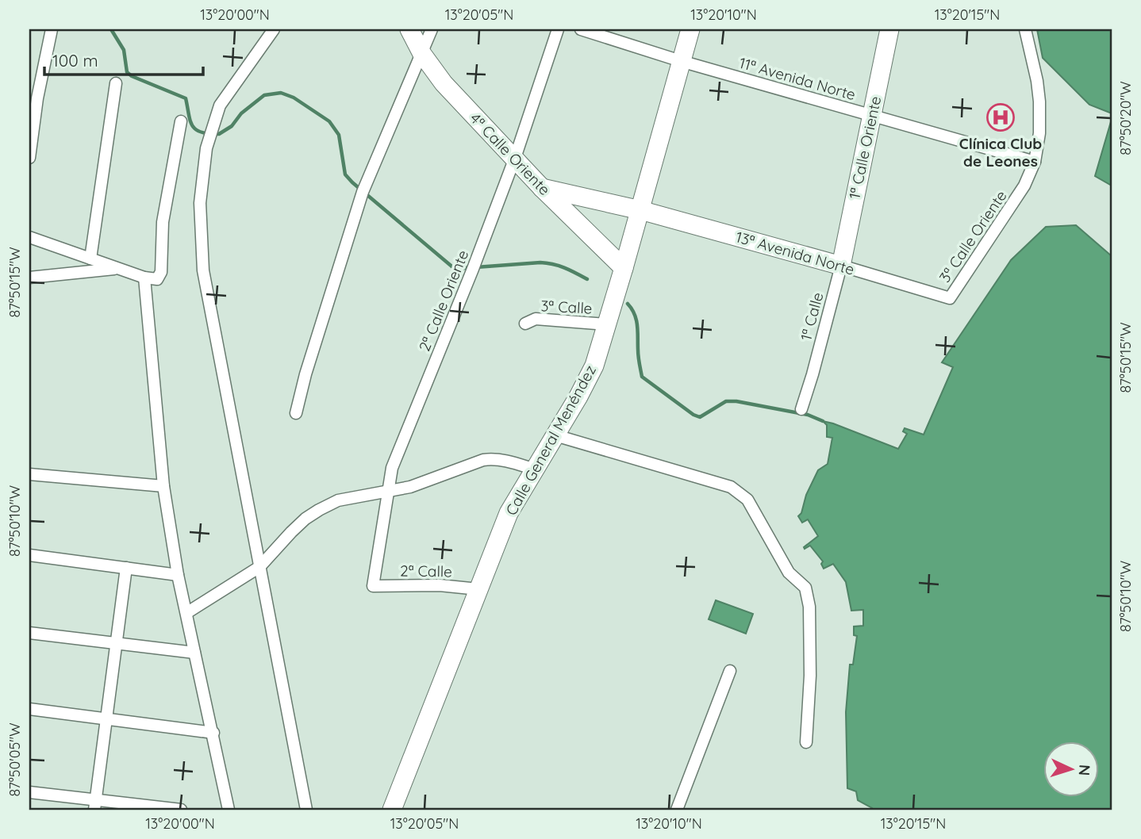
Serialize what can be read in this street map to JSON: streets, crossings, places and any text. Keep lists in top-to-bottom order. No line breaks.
{"streets":{"main road":["1ª Calle Oriente","4ª Calle Oriente","13ª Avenida Norte","Calle General Menéndez"],"street":["11ª Avenida Norte","3ª Calle Oriente","2ª Calle Oriente","3ª Calle","1ª Calle","2ª Calle"]},"crossings":[["11ª Avenida Norte","1ª Calle Oriente"],["11ª Avenida Norte","3ª Calle Oriente"],["11ª Avenida Norte","Calle General Menéndez"],["1ª Calle Oriente","13ª Avenida Norte"],["1ª Calle Oriente","1ª Calle"],["4ª Calle Oriente","13ª Avenida Norte"],["4ª Calle Oriente","2ª Calle Oriente"],["4ª Calle Oriente","Calle General Menéndez"],["3ª Calle Oriente","13ª Avenida Norte"],["13ª Avenida Norte","1ª Calle"],["13ª Avenida Norte","Calle General Menéndez"],["2ª Calle Oriente","2ª Calle"],["3ª Calle","Calle General Menéndez"],["Calle General Menéndez","2ª Calle"]],"places":{"hospital":["Clínica Club de Leones"]},"scale_bar":"100 m","north":"right","coordinates":["13°20'00\"N","13°20'05\"N","13°20'10\"N","13°20'15\"N","87°50'20\"W","87°50'15\"W","87°50'10\"W","87°50'05\"W"]}
